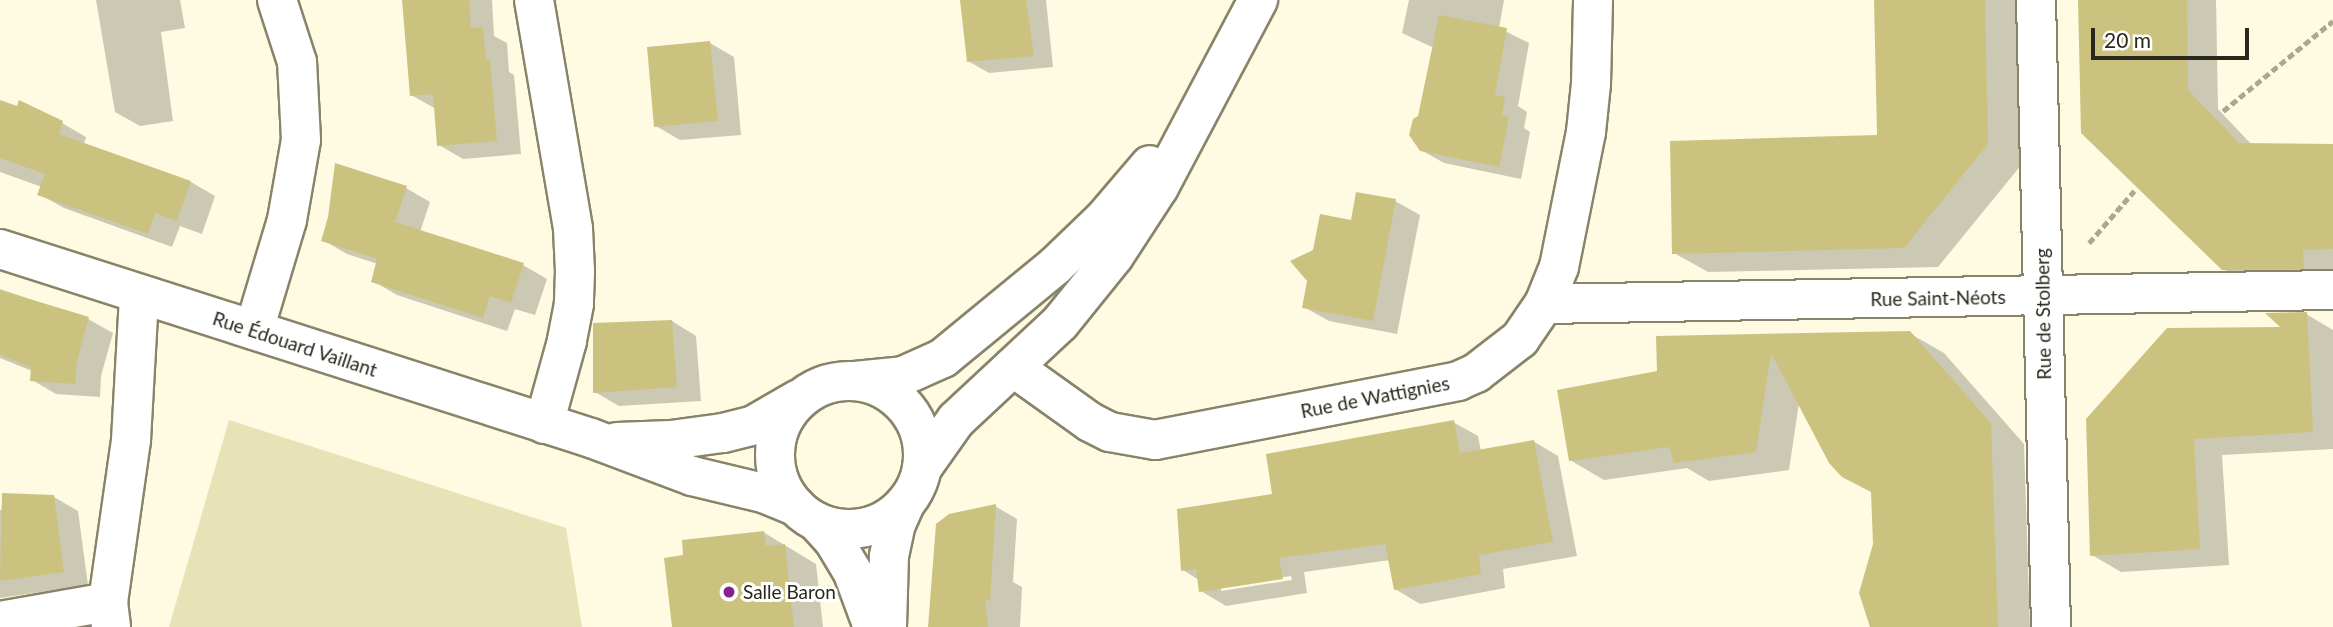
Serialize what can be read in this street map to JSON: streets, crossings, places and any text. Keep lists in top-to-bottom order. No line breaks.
{"streets":{"street":["Rue Saint-Néots","Rue de Stolberg","Rue Édouard Vaillant","Rue de Wattignies"]},"crossings":[["Rue Saint-Néots","Rue de Stolberg"],["Rue Saint-Néots","Rue de Wattignies"]],"places":["Salle Baron"],"scale_bar":"20 m"}
